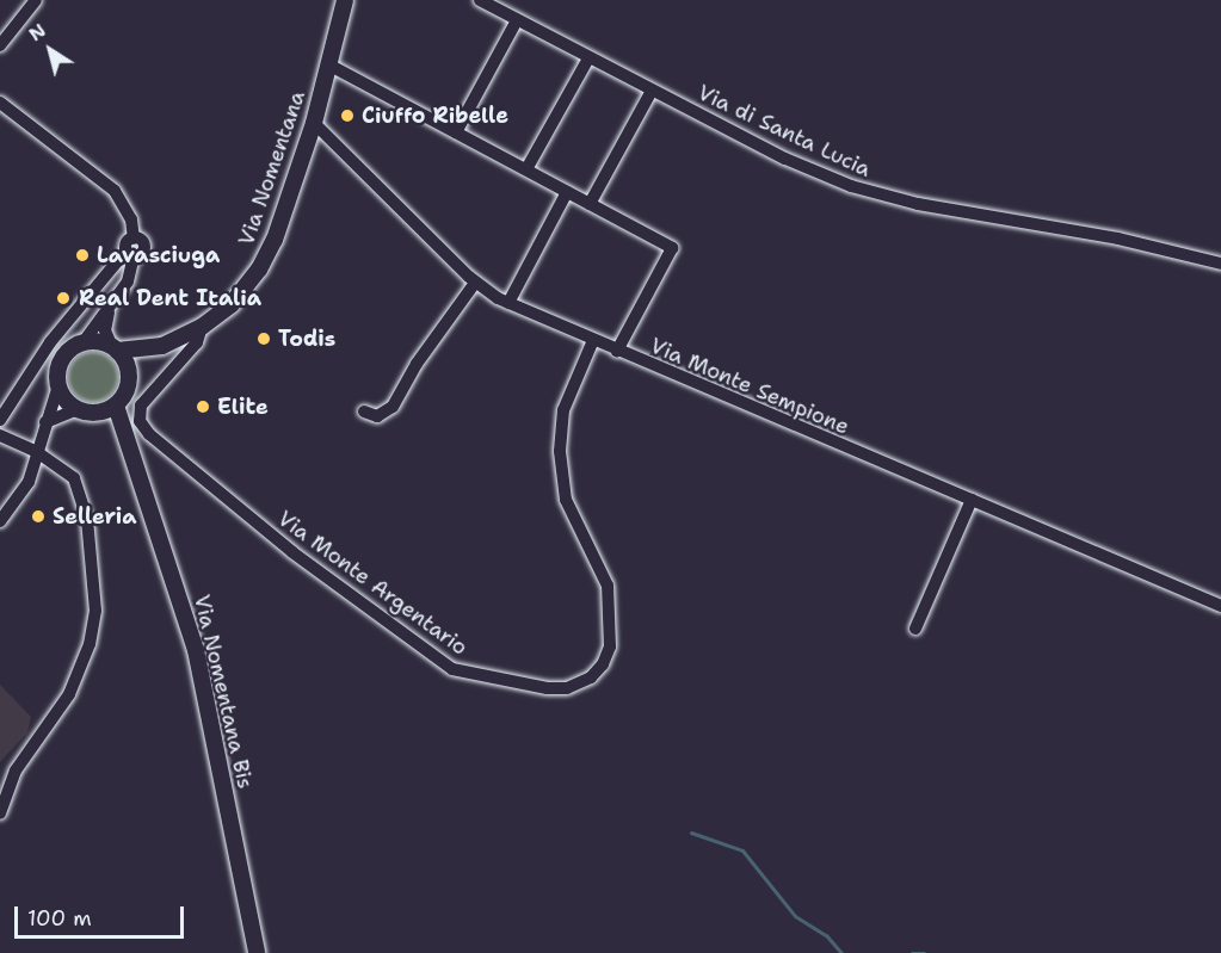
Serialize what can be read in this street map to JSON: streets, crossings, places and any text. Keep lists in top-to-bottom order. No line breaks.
{"streets":{"main road":["Via Nomentana","Via Nomentana Bis"],"street":["Via di Santa Lucia","Via Monte Sempione","Via Monte Argentario"]},"crossings":[["Via Nomentana","Via Monte Sempione"],["Via Nomentana","Via Monte Argentario"],["Via Nomentana","Via Nomentana Bis"],["Via Monte Sempione","Via Monte Argentario"]],"places":["Ciuffo Ribelle","Lavasciuga","Real Dent Italia","Todis","Elite","Selleria"],"scale_bar":"100 m","north":"top left"}
